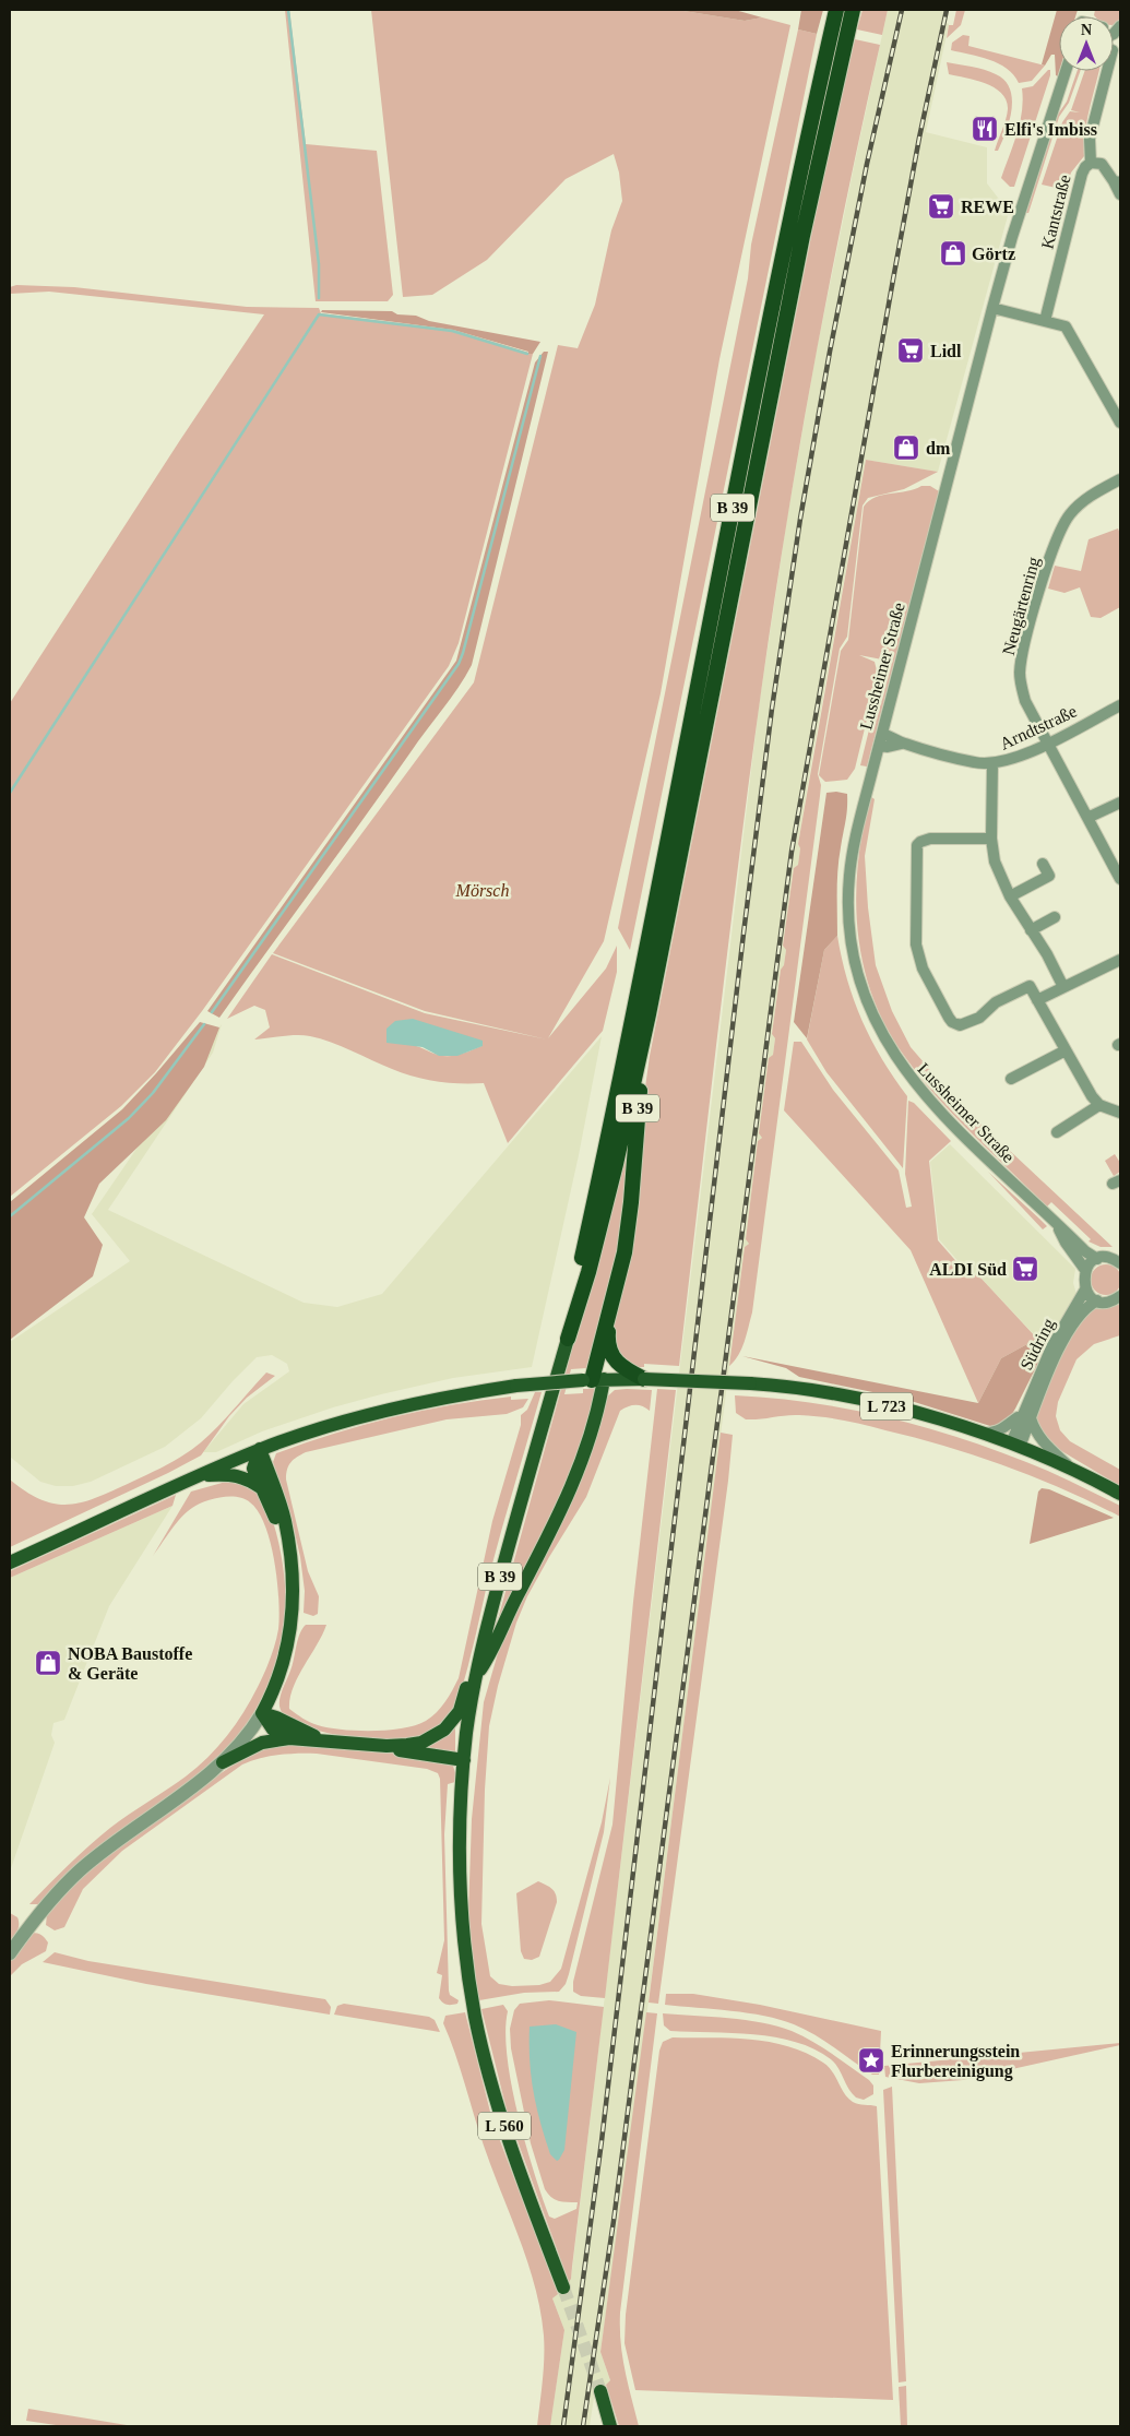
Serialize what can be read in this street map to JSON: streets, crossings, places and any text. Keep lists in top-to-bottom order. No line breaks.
{"streets":{"highway":["B 39"],"main road":["L 723","L 560"],"street":["Kantstraße","Neugärtenring","Lussheimer Straße","Arndtstraße","Südring"]},"crossings":[["B 39","L 723"],["B 39","L 560"],["Neugärtenring","Arndtstraße"],["Lussheimer Straße","Arndtstraße"],["Südring","L 723"]],"parks":["Mörsch"],"places":{"restaurant":["Elfi's Imbiss"],"supermarket":["REWE","Lidl","ALDI Süd"],"shop":["Görtz","dm","NOBA Baustoffe & Geräte"],"place":["Erinnerungsstein Flurbereinigung"]},"north":"top"}
